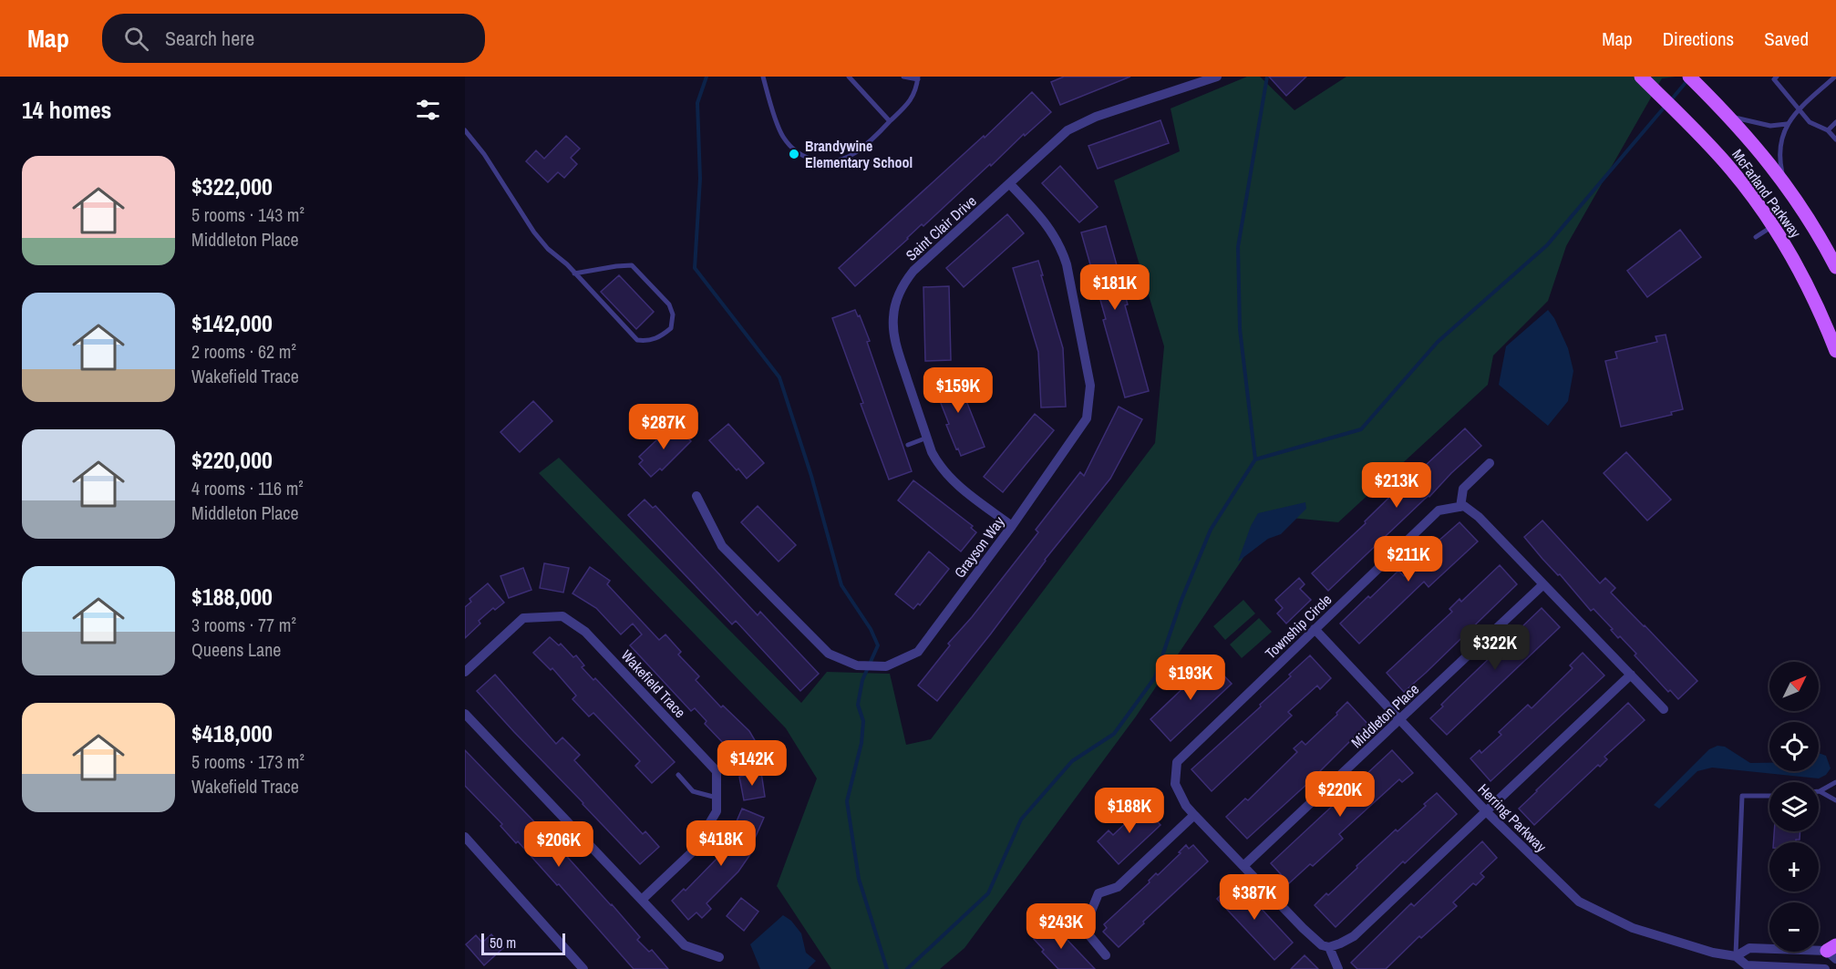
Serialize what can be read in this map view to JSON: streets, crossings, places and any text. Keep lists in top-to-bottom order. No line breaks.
{"streets":{"main road":["McFarland Parkway"],"street":["Saint Clair Drive","Grayson Way","Township Circle","Wakefield Trace","Middleton Place","Herring Parkway"]},"crossings":[["Saint Clair Drive","Grayson Way"],["Township Circle","Middleton Place"],["Township Circle","Herring Parkway"],["Middleton Place","Herring Parkway"]],"places":["Brandywine Elementary School"],"scale_bar":"50 m","north":"top right","page":{"header":"Map","search":"Search here","nav":["Map","Directions","Saved"],"heading":"14 homes","list":[{"name":"$322,000","note":"5 rooms · 143 m² · Middleton Place"},{"name":"$142,000","note":"2 rooms · 62 m² · Wakefield Trace"},{"name":"$220,000","note":"4 rooms · 116 m² · Middleton Place"},{"name":"$188,000","note":"3 rooms · 77 m² · Queens Lane"},{"name":"$418,000","note":"5 rooms · 173 m² · Wakefield Trace"}],"price":["$181K","$159K","$287K","$213K","$211K","$322K","$193K","$142K","$220K","$188K","$418K","$206K","$387K","$243K"],"map_buttons":["+","−"],"scale":"50 m"}}
